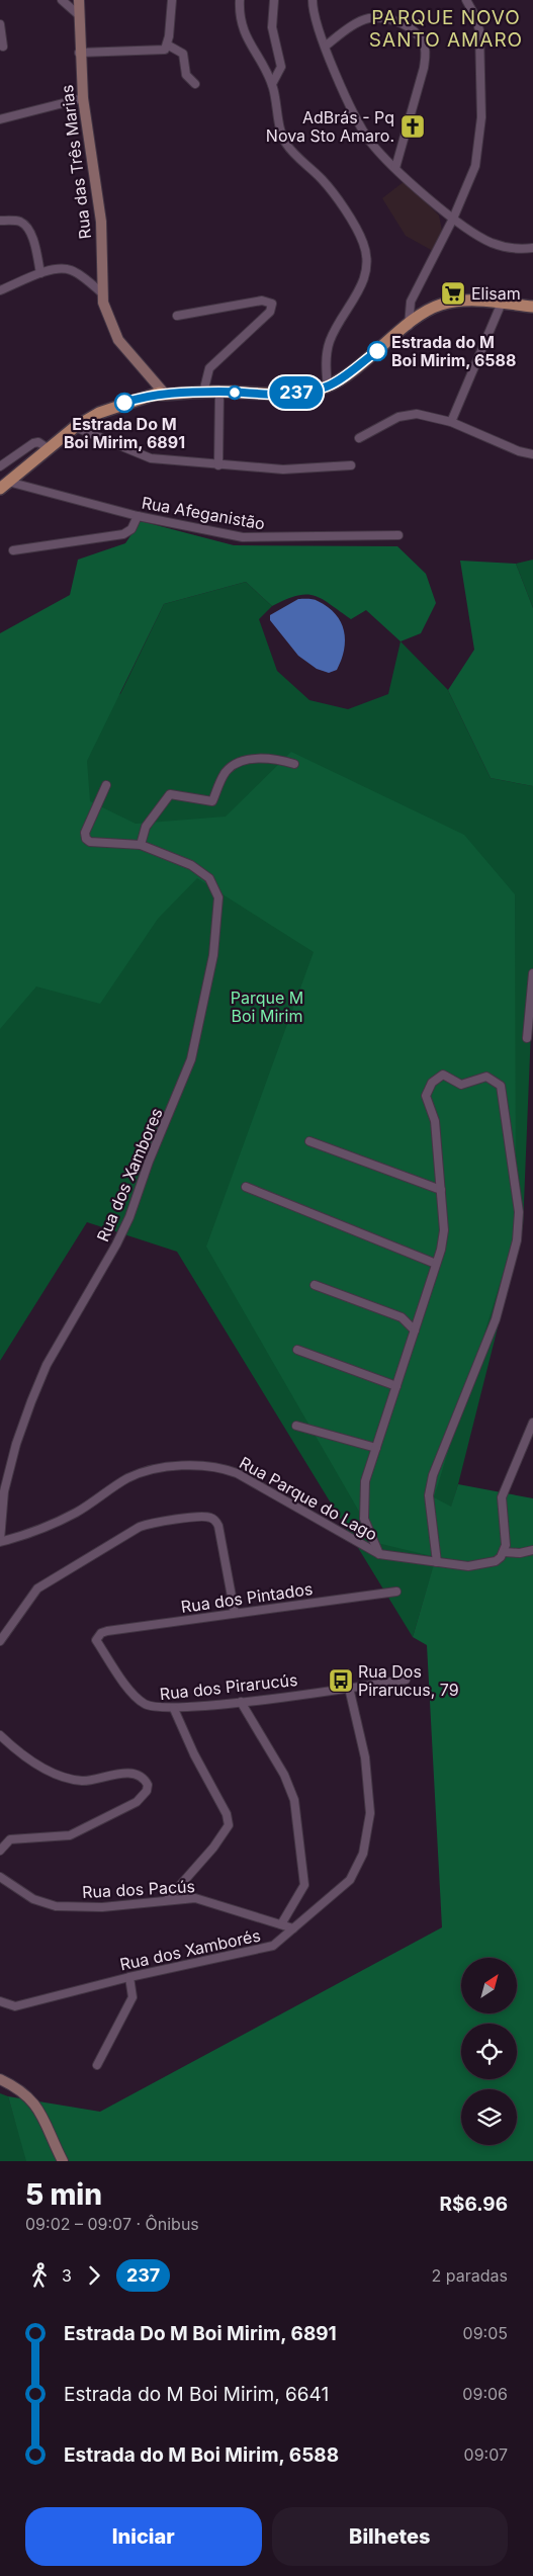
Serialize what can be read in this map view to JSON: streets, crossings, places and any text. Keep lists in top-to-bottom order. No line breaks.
{"streets":{"street":["Rua das Três Marias","Rua Afeganistão","Rua dos Xambores","Rua Parque do Lago","Rua dos Pintados","Rua dos Pirarucús","Rua dos Pacús","Rua dos Xamborés"]},"crossings":[["Rua dos Xambores","Rua Parque do Lago"],["Rua dos Pintados","Rua dos Pirarucús"],["Rua dos Pirarucús","Rua dos Xamborés"],["Rua dos Pacús","Rua dos Xamborés"]],"districts":["PARQUE NOVO SANTO AMARO"],"parks":["Parque M Boi Mirim"],"places":{"church":["AdBrás - Pq Nova Sto Amaro."],"supermarket":["Elisam"],"other":["Estrada do M Boi Mirim, 6588","Estrada Do M Boi Mirim, 6891"],"bus stop":["Rua Dos Pirarucus, 79"]},"lines":["bus line 237"],"north":"top right","page":{"on_map":"237","heading":["5 min","09:02 – 09:07 · Ônibus","R$6.96"],"legs":["3","237","2 paradas"],"list":[{"name":"Estrada Do M Boi Mirim, 6891","value":"09:05"},{"name":"Estrada do M Boi Mirim, 6641","value":"09:06"},{"name":"Estrada do M Boi Mirim, 6588","value":"09:07"}],"buttons":["Iniciar","Bilhetes"]}}
